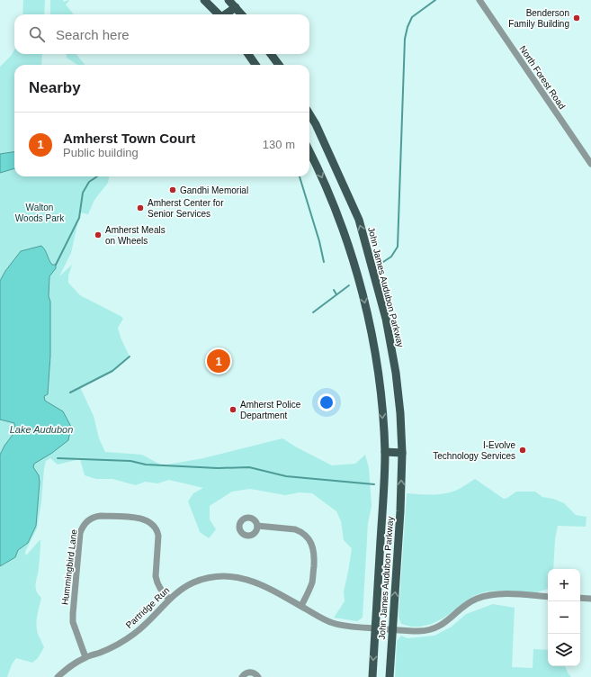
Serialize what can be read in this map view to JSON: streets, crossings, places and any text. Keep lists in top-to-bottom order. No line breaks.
{"streets":{"main road":["John James Audubon Parkway"],"street":["North Forest Road","Hummingbird Lane","Partridge Run"]},"crossings":[["John James Audubon Parkway","Partridge Run"],["Hummingbird Lane","Partridge Run"]],"water":["Lake Audubon"],"parks":["Walton Woods Park"],"places":["Benderson Family Building","Gandhi Memorial","Amherst Center for Senior Services","Amherst Meals on Wheels","Amherst Police Department","I-Evolve Technology Services"],"page":{"search":"Search here","heading":"Nearby","list":[{"mark":"1","name":"Amherst Town Court","note":"Public building","value":"130 m"}],"pins":"1","map_buttons":["+","−"]}}
